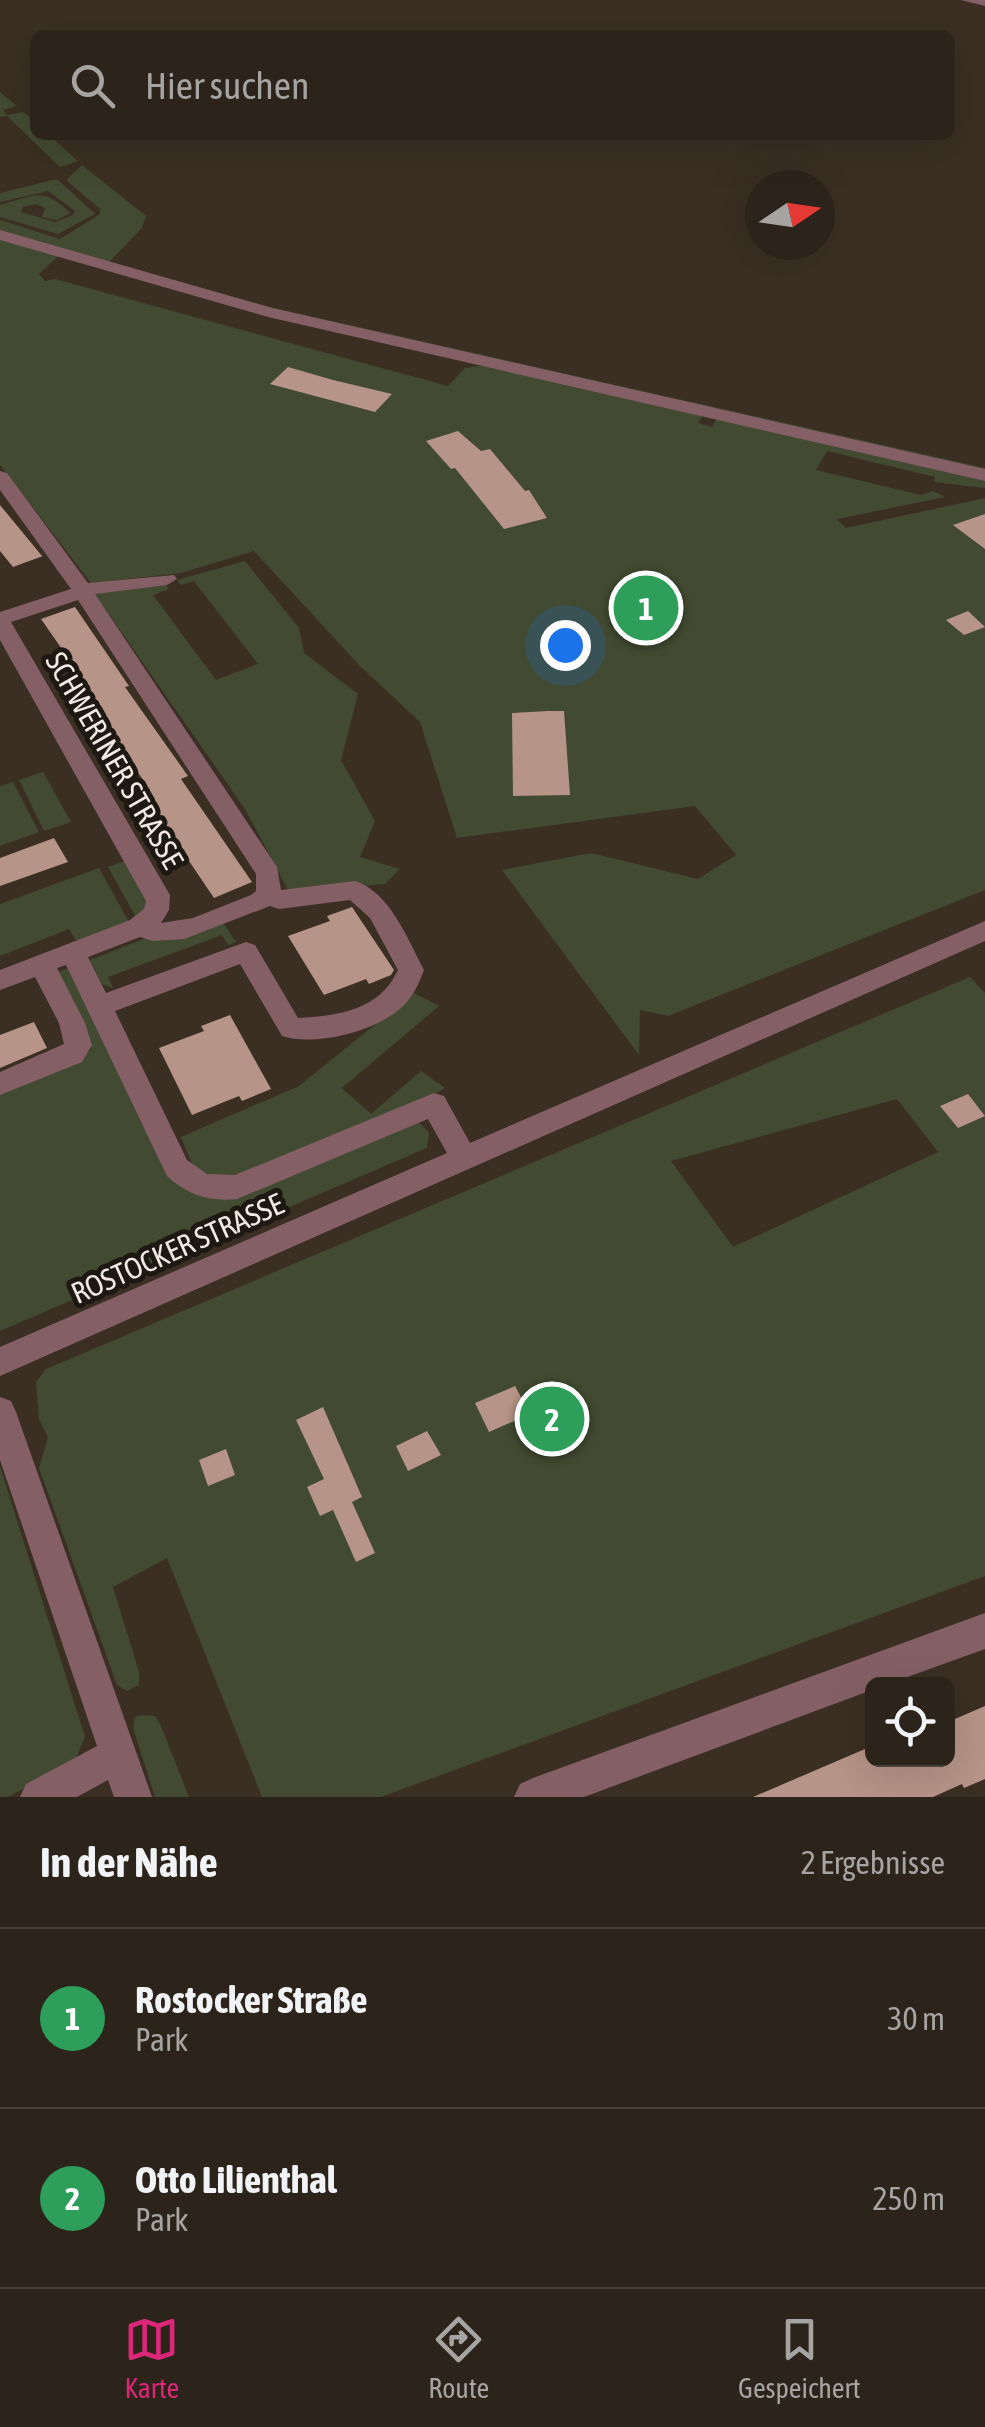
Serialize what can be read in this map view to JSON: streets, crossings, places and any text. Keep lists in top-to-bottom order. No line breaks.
{"streets":{"street":["SCHWERINER STRASSE","ROSTOCKER STRASSE"]},"north":"right","page":{"search":"Hier suchen","pins":["1","2"],"heading":["In der Nähe","2 Ergebnisse"],"list":[{"mark":"1","name":"Rostocker Straße","note":"Park","value":"30 m"},{"mark":"2","name":"Otto Lilienthal","note":"Park","value":"250 m"}],"nav":["Karte","Route","Gespeichert"]}}
